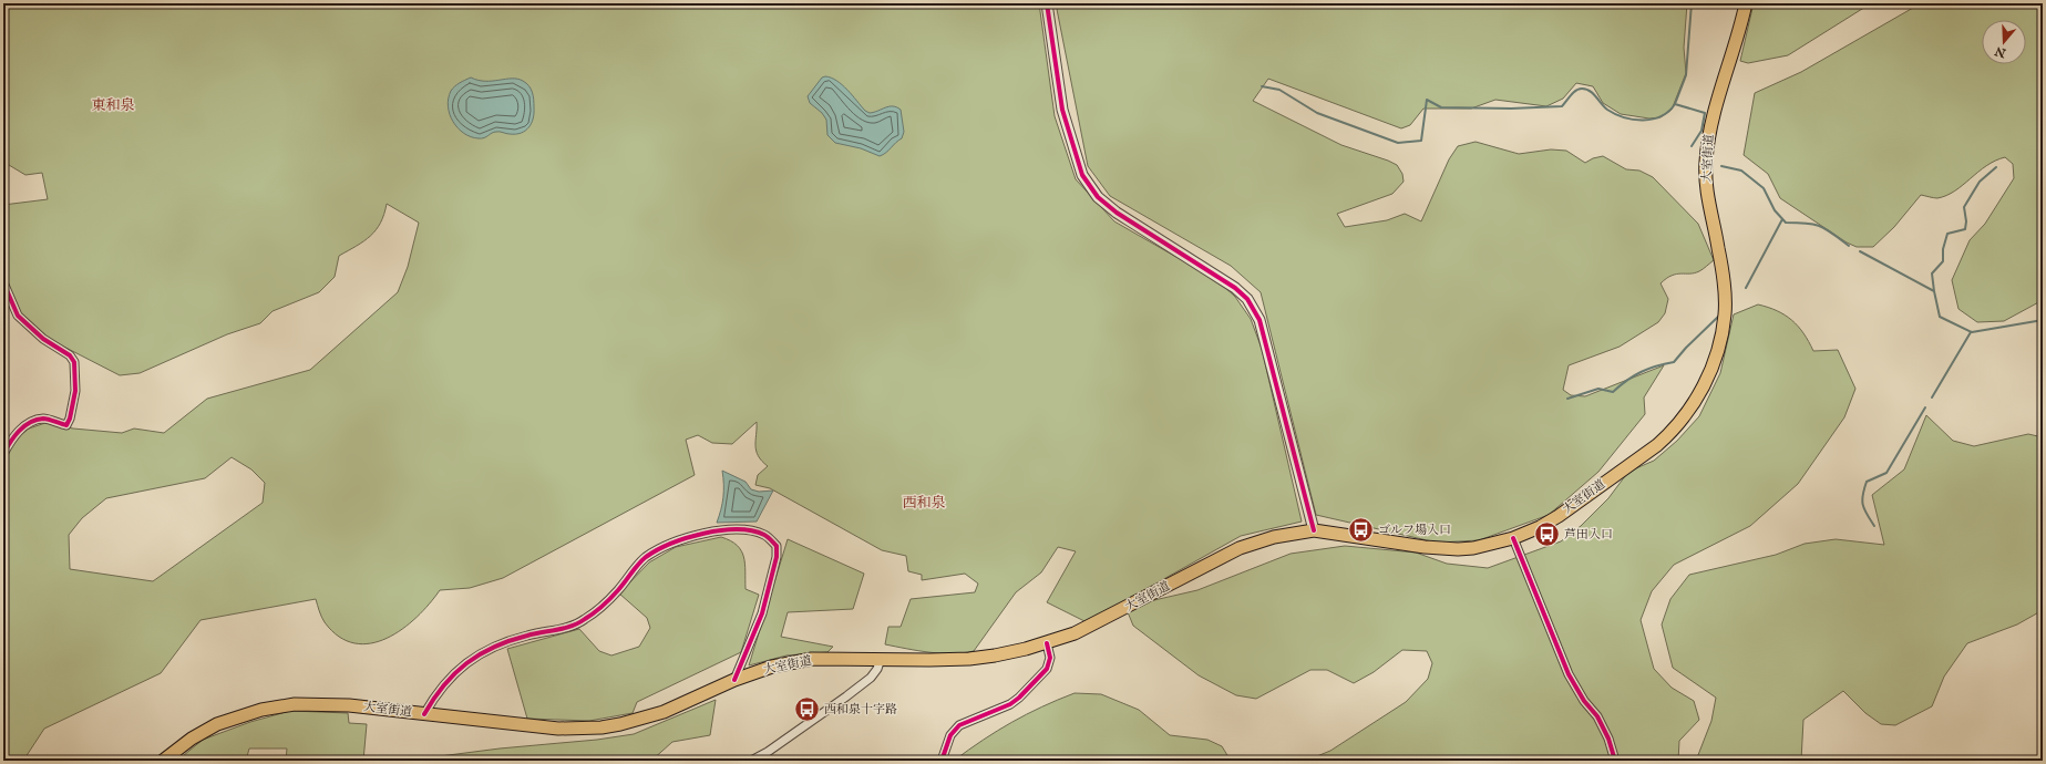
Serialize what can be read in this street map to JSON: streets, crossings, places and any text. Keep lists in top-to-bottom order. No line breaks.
{"streets":{"main road":["大室街道"]},"districts":["東和泉","西和泉"],"places":{"bus stop":["ゴルフ場入口","芦田入口","西和泉十字路"]},"north":"bottom"}
